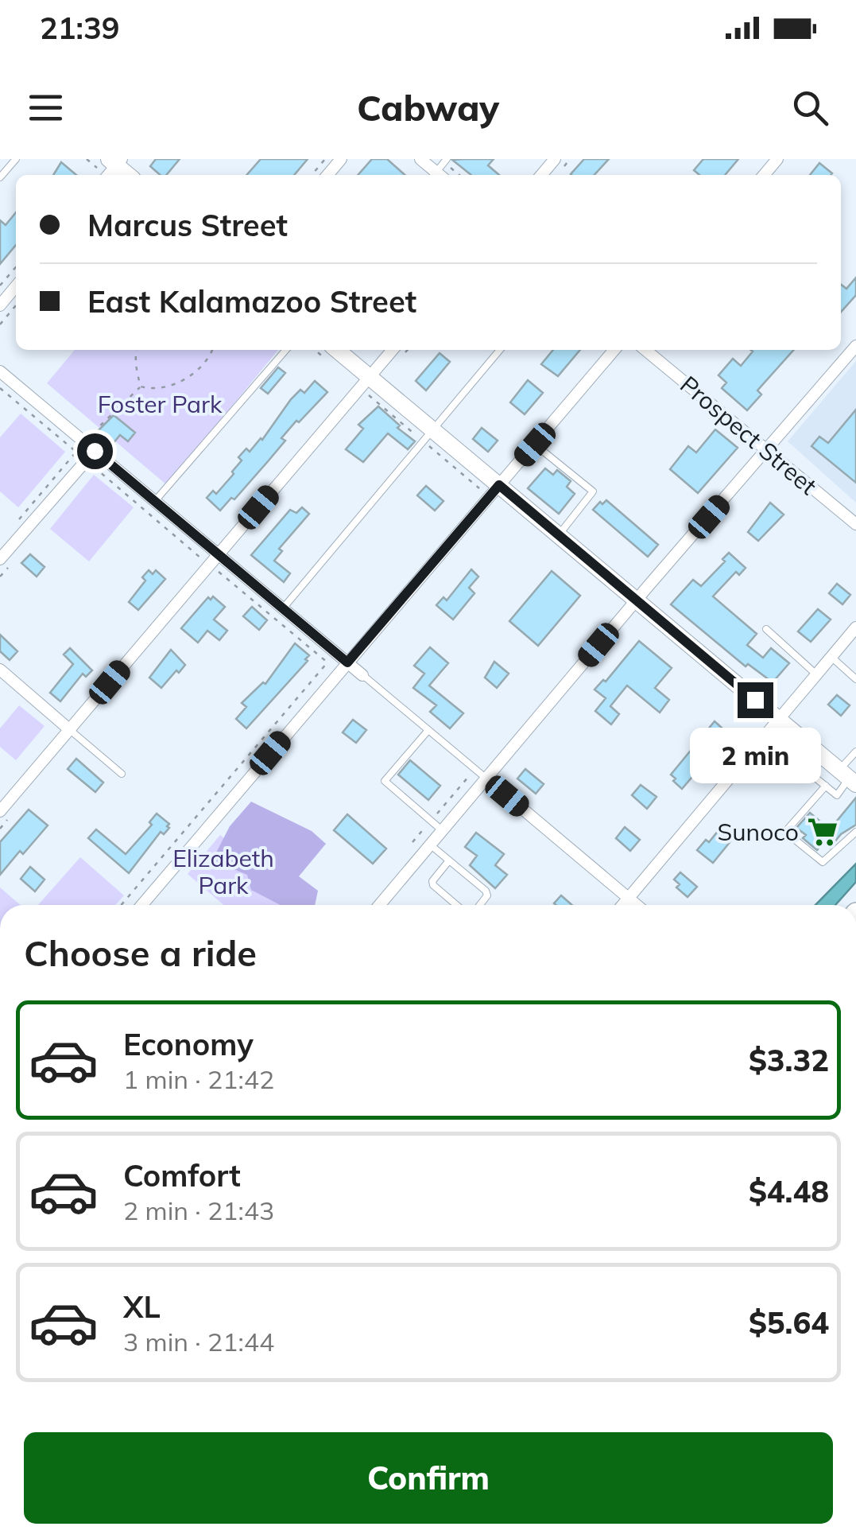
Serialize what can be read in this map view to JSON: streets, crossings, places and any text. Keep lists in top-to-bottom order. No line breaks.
{"streets":{"street":["Prospect Street"]},"parks":["Foster Park","Elizabeth Park"],"places":{"supermarket":["Sunoco"]},"page":{"status":"21:39","header":"Cabway","banner":["Marcus Street","East Kalamazoo Street"],"bubble":"2 min","heading":"Choose a ride","list":[{"name":"Economy","note":"1 min · 21:42","value":"$3.32"},{"name":"Comfort","note":"2 min · 21:43","value":"$4.48"},{"name":"XL","note":"3 min · 21:44","value":"$5.64"}],"buttons":"Confirm"}}
